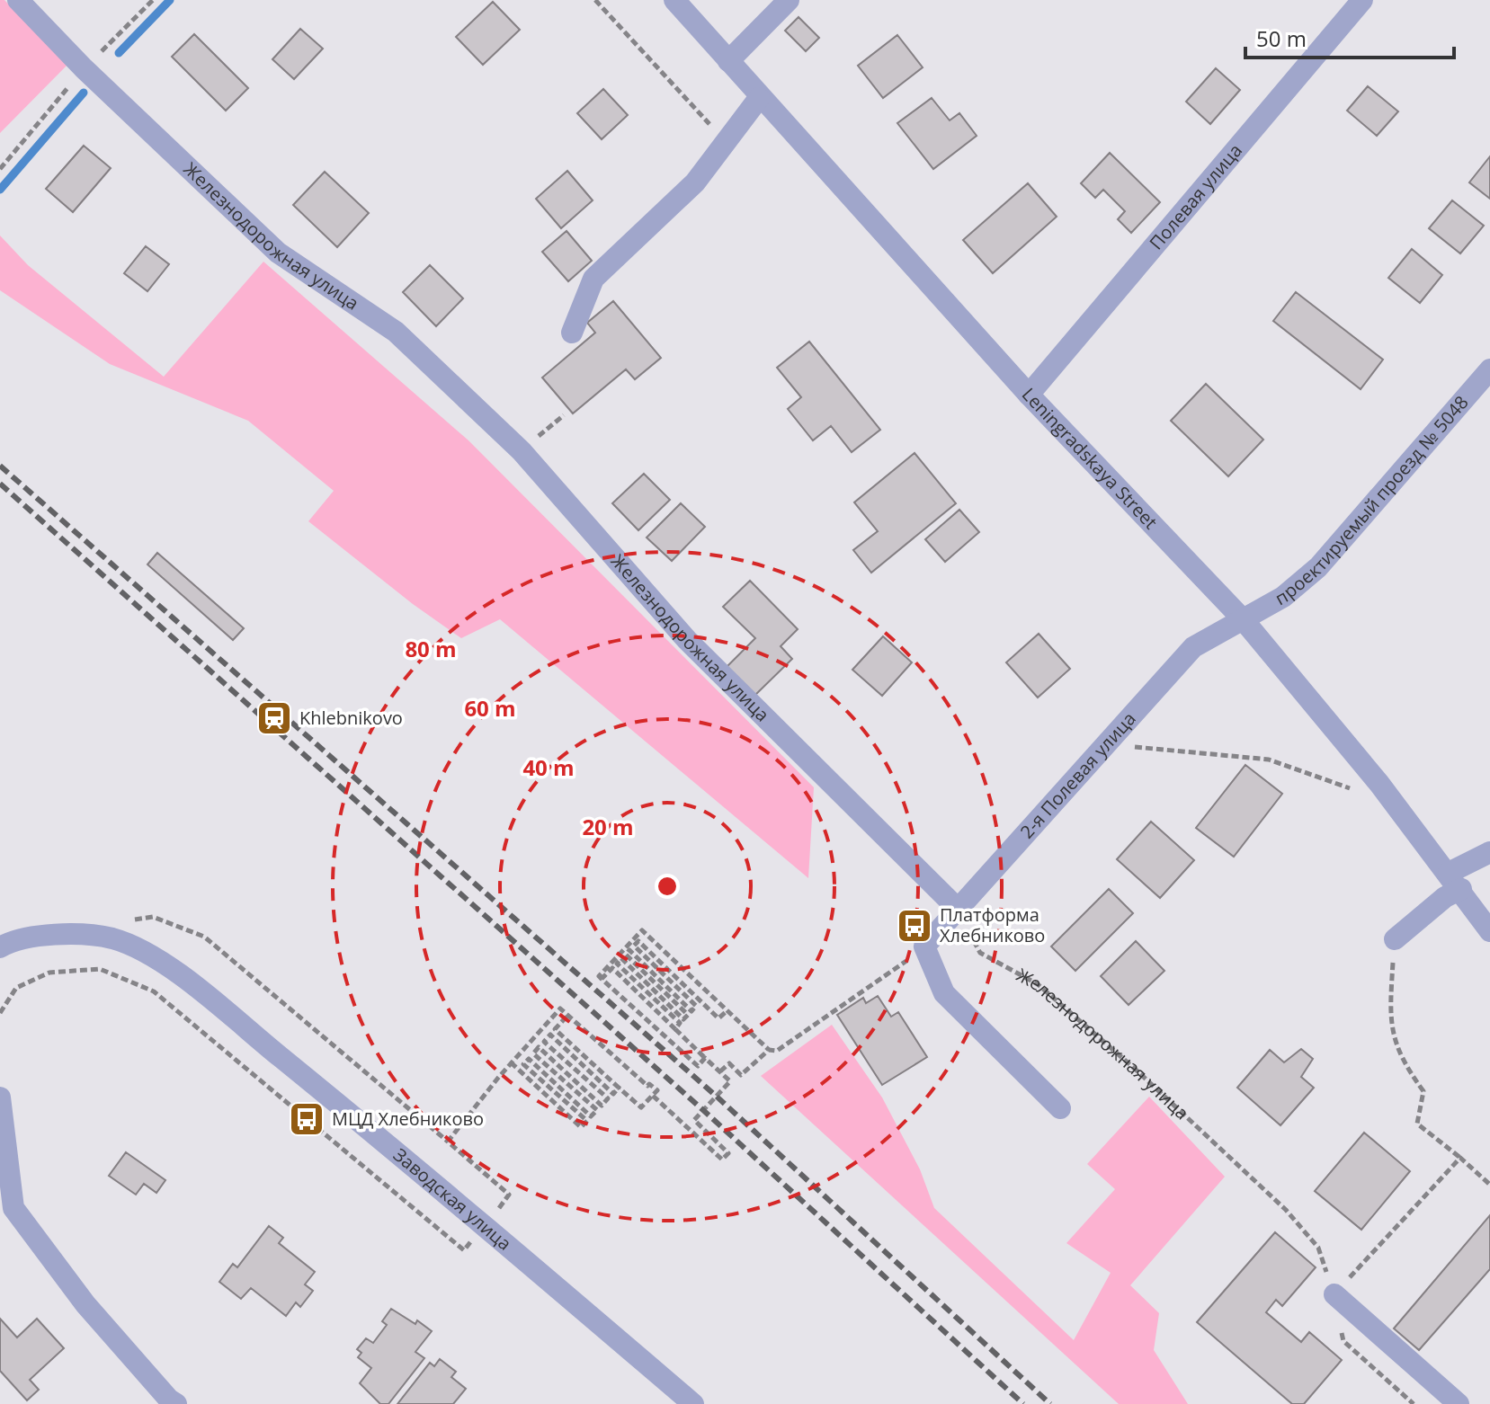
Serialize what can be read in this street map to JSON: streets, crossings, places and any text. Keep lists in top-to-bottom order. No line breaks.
{"streets":{"street":["Полевая улица","Железнодорожная улица","Leningradskaya Street","проектируемый проезд № 5048","2-я Полевая улица","Заводская улица"]},"crossings":[["Полевая улица","Leningradskaya Street"],["Железнодорожная улица","2-я Полевая улица"],["Leningradskaya Street","проектируемый проезд № 5048"],["Leningradskaya Street","2-я Полевая улица"],["проектируемый проезд № 5048","2-я Полевая улица"]],"places":{"station":["Khlebnikovo"],"bus stop":["Платформа Хлебниково","МЦД Хлебниково"]},"scale_bar":"50 m","rings":["80 m","60 m","40 m","20 m"]}
